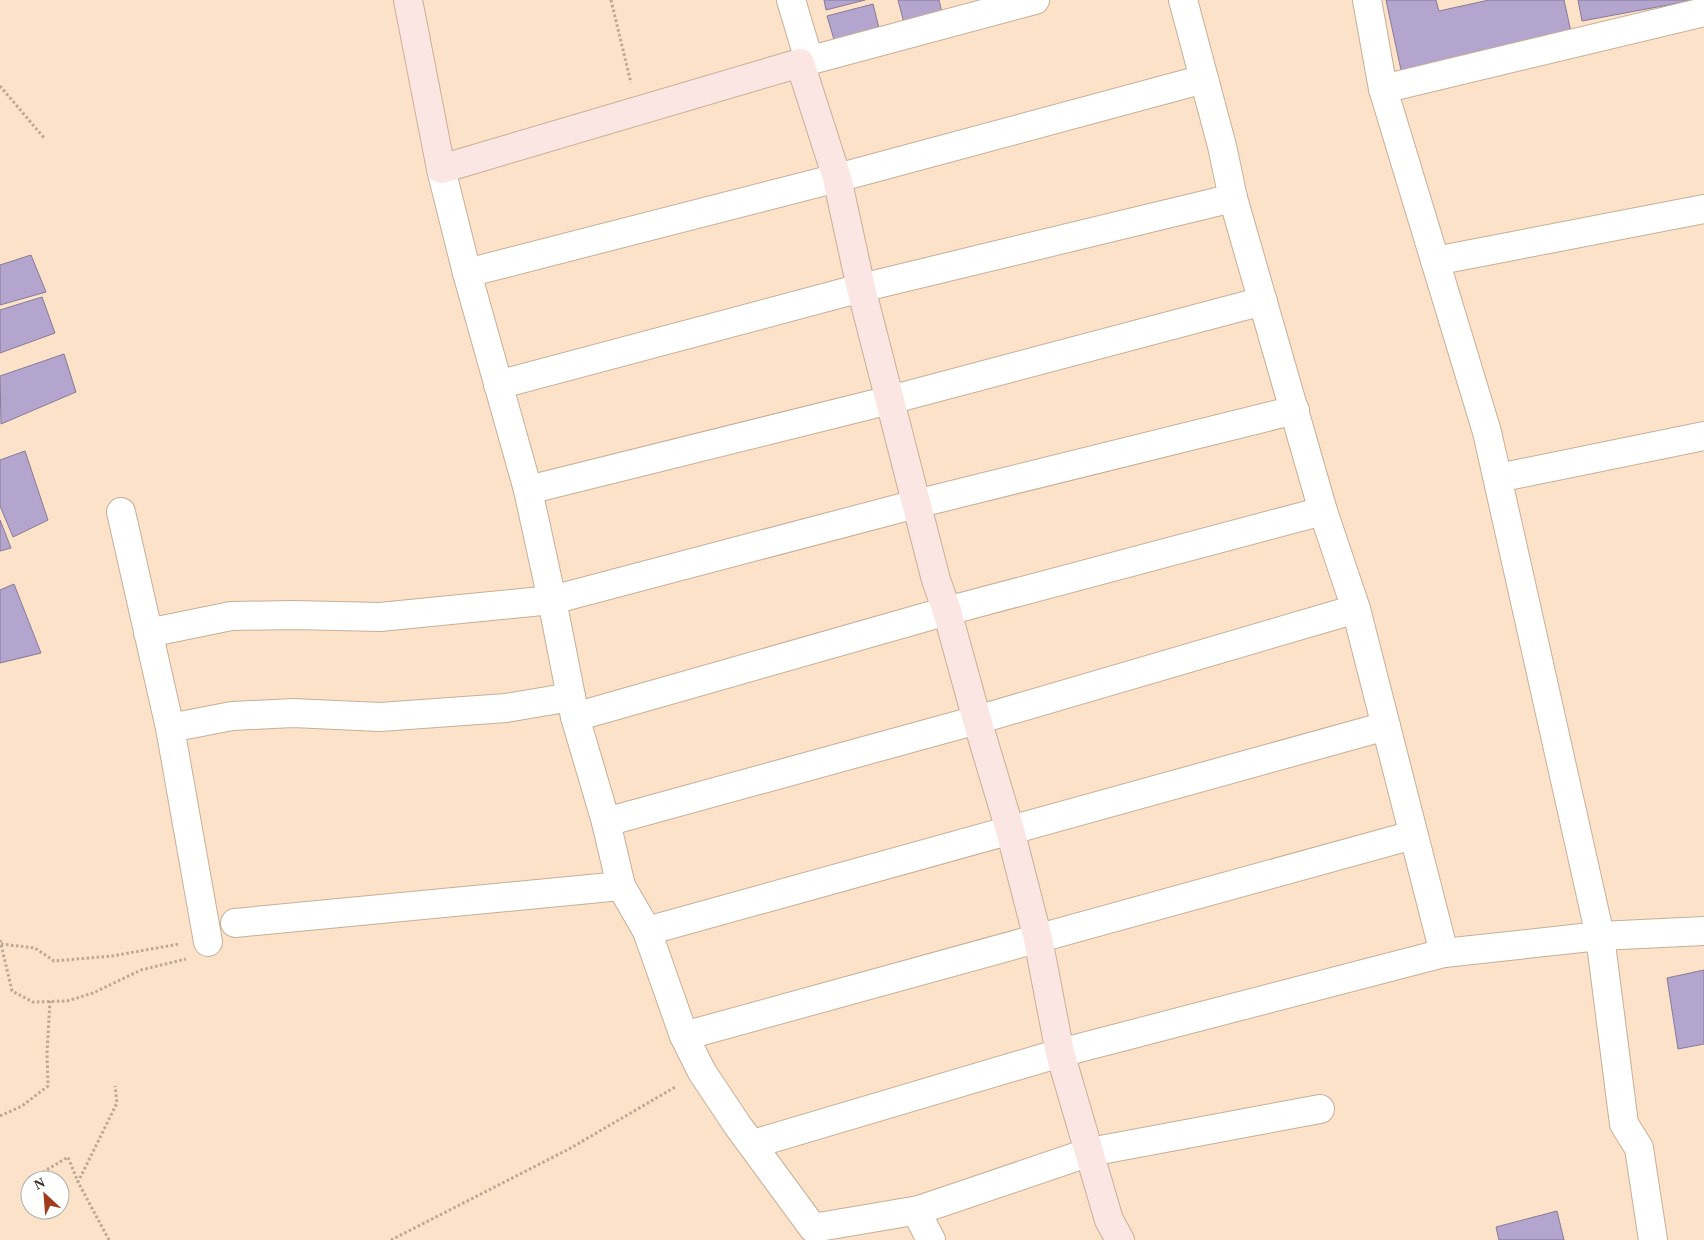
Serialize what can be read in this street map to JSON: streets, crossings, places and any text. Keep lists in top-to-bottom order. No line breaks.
{"north":"top left"}
